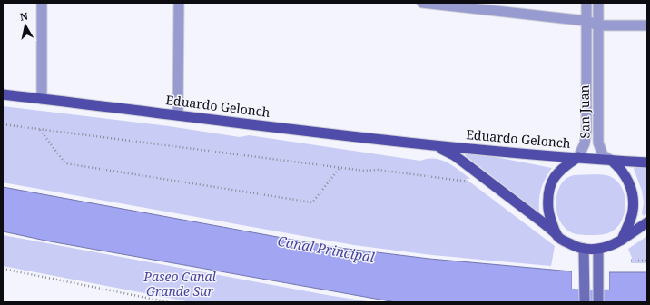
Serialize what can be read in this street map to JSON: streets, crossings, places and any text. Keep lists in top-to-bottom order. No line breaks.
{"streets":{"main road":["Eduardo Gelonch","San Juan"]},"crossings":[["Eduardo Gelonch","San Juan"]],"water":["Canal Principal"],"parks":["Paseo Canal Grande Sur"],"north":"top"}
